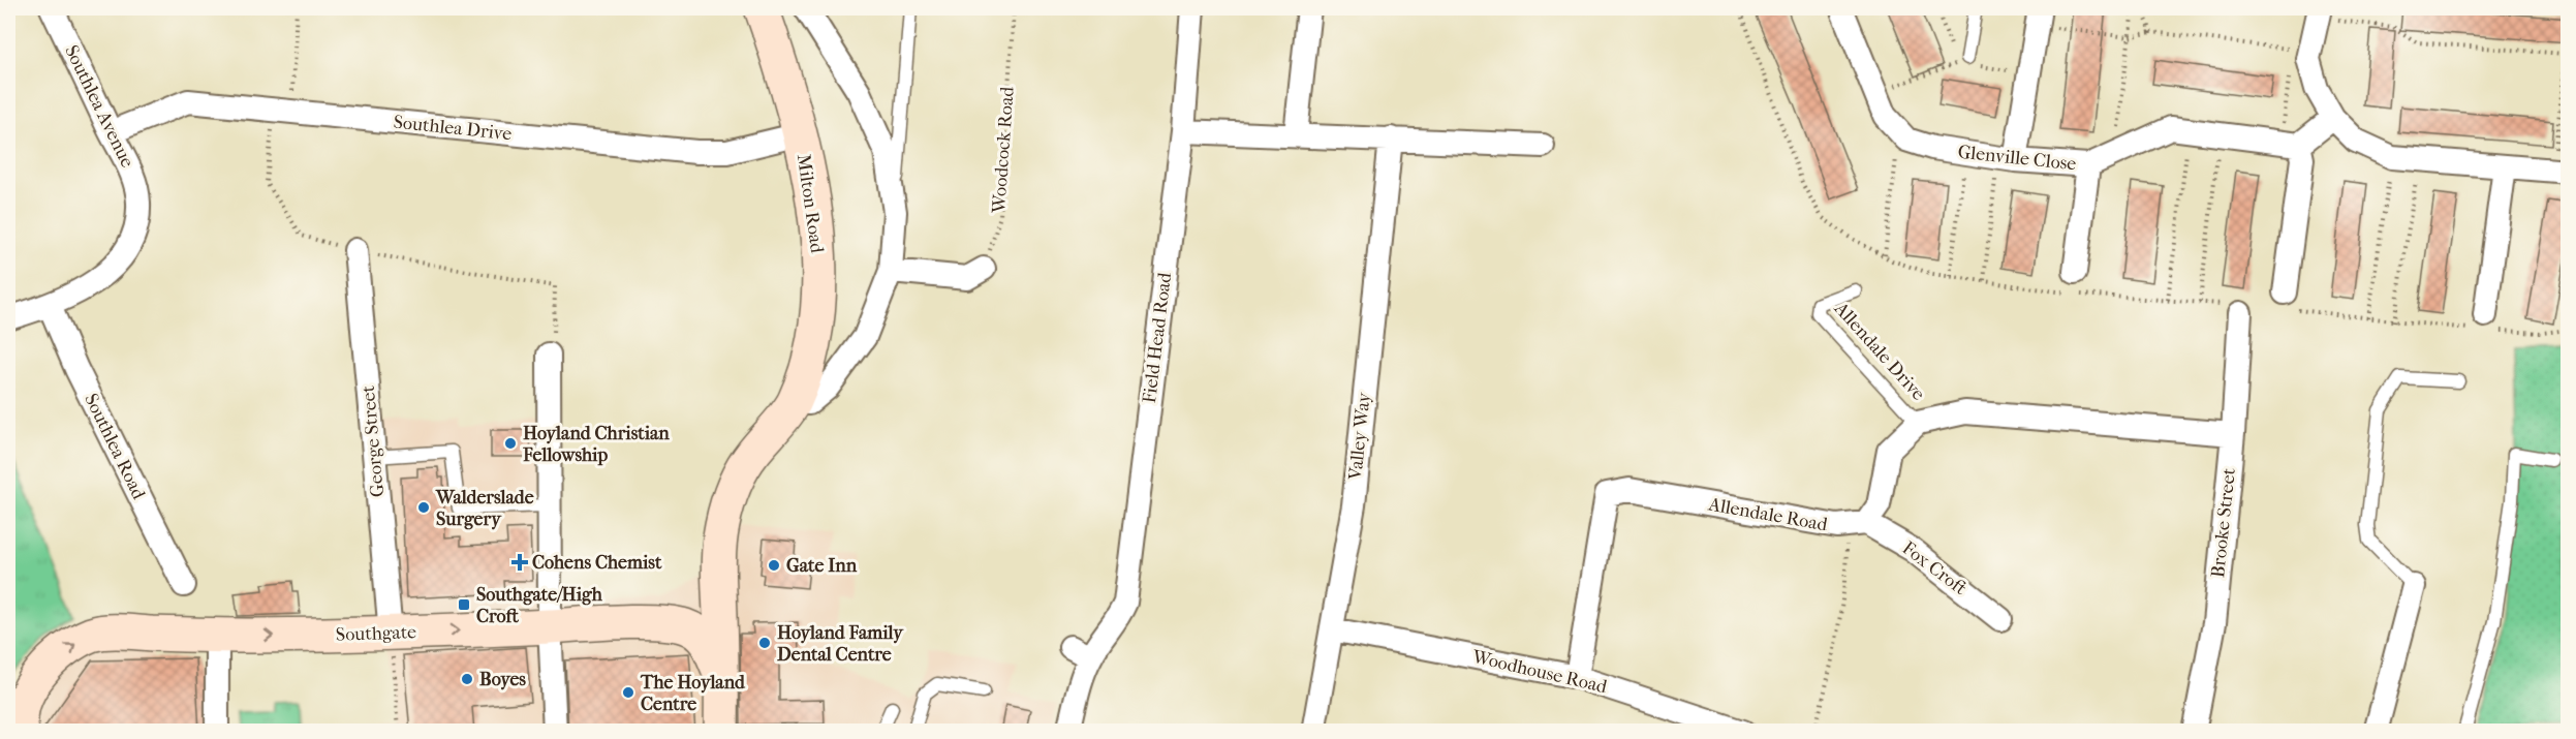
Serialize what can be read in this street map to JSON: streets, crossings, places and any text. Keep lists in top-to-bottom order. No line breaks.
{"streets":{"main road":["Milton Road","Southgate"],"street":["Southlea Avenue","Southlea Drive","Glenville Close","Field Head Road","Valley Way","George Street","Southlea Road","Allendale Road","Brooke Street","Fox Croft","Woodhouse Road"],"lane":["Allendale Drive"],"path":["Woodcock Road"]},"crossings":[["Southlea Avenue","Southlea Drive"],["Southlea Avenue","Southlea Road"],["Southlea Drive","Milton Road"],["Milton Road","Southgate"],["Valley Way","Woodhouse Road"],["George Street","Southgate"],["Allendale Road","Fox Croft"],["Allendale Road","Woodhouse Road"]],"one_way":["Southgate"],"places":{"other":["Hoyland Christian Fellowship","Walderslade Surgery","Gate Inn","Hoyland Family Dental Centre","Boyes","The Hoyland Centre"],"health":["Cohens Chemist"],"transit":["Southgate/High Croft"]}}
